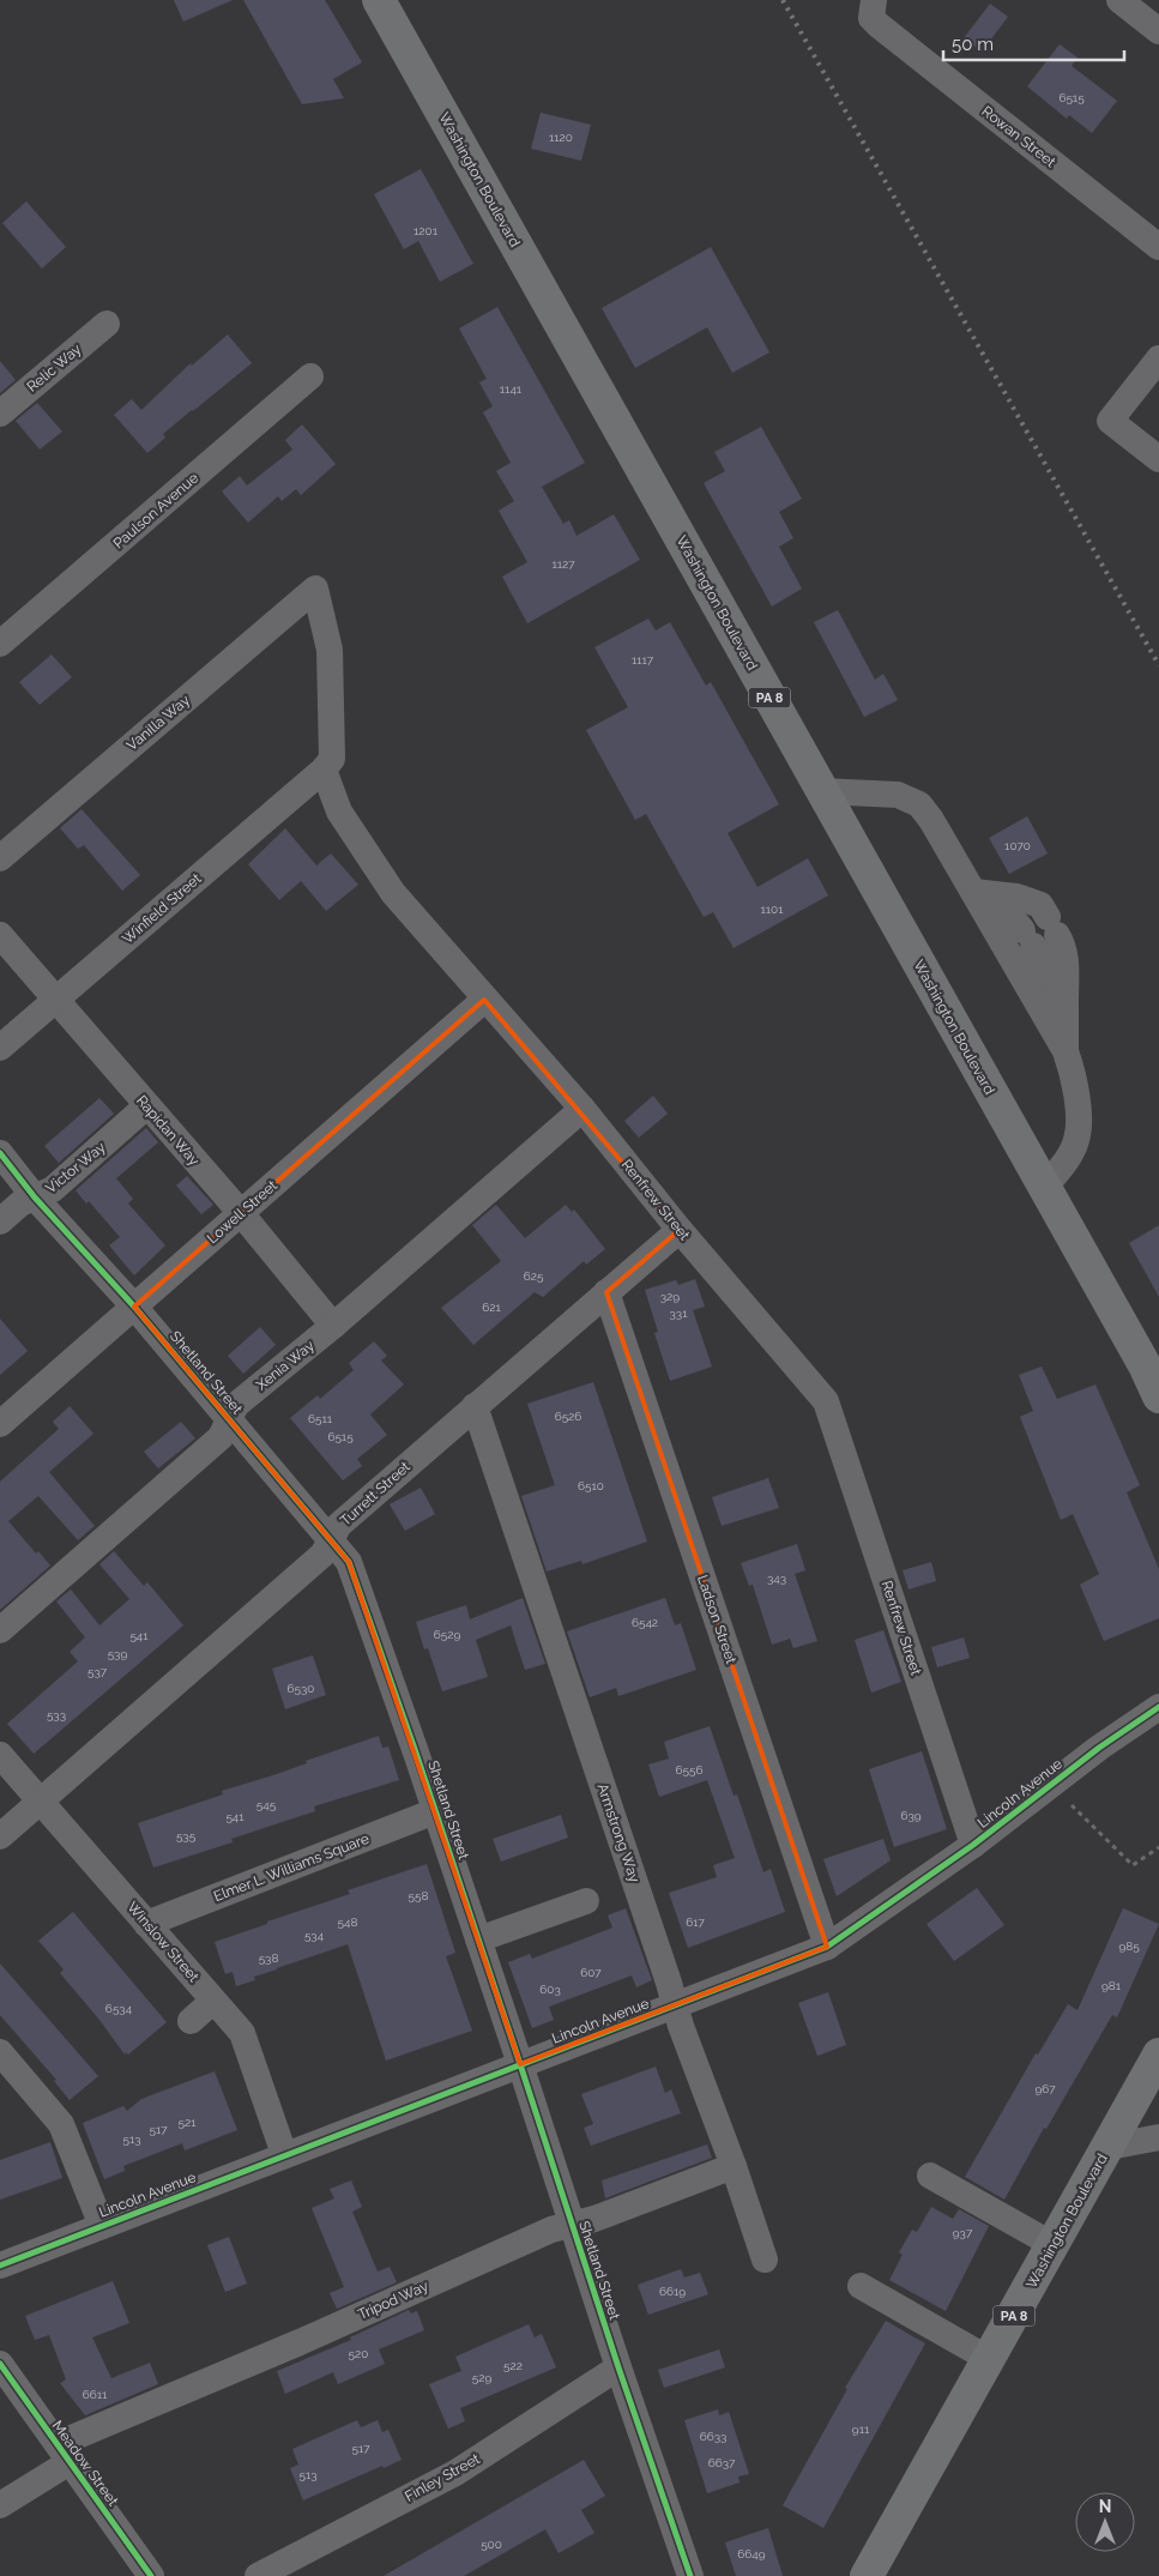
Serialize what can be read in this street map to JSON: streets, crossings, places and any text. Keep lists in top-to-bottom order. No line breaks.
{"streets":{"highway":["Washington Boulevard","PA 8"],"street":["Rowan Street","Relic Way","Paulson Avenue","Vanilla Way","Winfield Street","Rapidan Way","Victor Way","Renfrew Street","Lowell Street","Xenia Way","Shetland Street","Turrett Street","Ladson Street","Lincoln Avenue","Armstrong Way","Elmer L. Williams Square","Winslow Street","Tripod Way","Meadow Street","Finley Street"]},"crossings":[["Vanilla Way","Winfield Street"],["Vanilla Way","Renfrew Street"],["Winfield Street","Rapidan Way"],["Winfield Street","Renfrew Street"],["Rapidan Way","Victor Way"],["Rapidan Way","Lowell Street"],["Rapidan Way","Xenia Way"],["Victor Way","Shetland Street"],["Renfrew Street","Lowell Street"],["Renfrew Street","Xenia Way"],["Renfrew Street","Turrett Street"],["Renfrew Street","Lincoln Avenue"],["Lowell Street","Shetland Street"],["Xenia Way","Shetland Street"],["Shetland Street","Turrett Street"],["Shetland Street","Lincoln Avenue"],["Shetland Street","Elmer L. Williams Square"],["Shetland Street","Tripod Way"],["Shetland Street","Finley Street"],["Turrett Street","Ladson Street"],["Turrett Street","Armstrong Way"],["Turrett Street","Winslow Street"],["Ladson Street","Lincoln Avenue"],["Lincoln Avenue","Armstrong Way"],["Lincoln Avenue","Winslow Street"],["Armstrong Way","Tripod Way"],["Elmer L. Williams Square","Winslow Street"],["Tripod Way","Meadow Street"]],"house_numbers":["6515","1120","1201","1141","1127","1117","1070","1101","625","329","621","331","6526","6511","6515","6510","343","6542","6529","541","539","537","6530","533","6556","545","639","541","535","558","548","617","534","985","538","607","981","603","6534","967","521","517","513","937","6619","520","522","529","6611","911","6633","517","6637","513","500","6649"],"scale_bar":"50 m","north":"top"}
